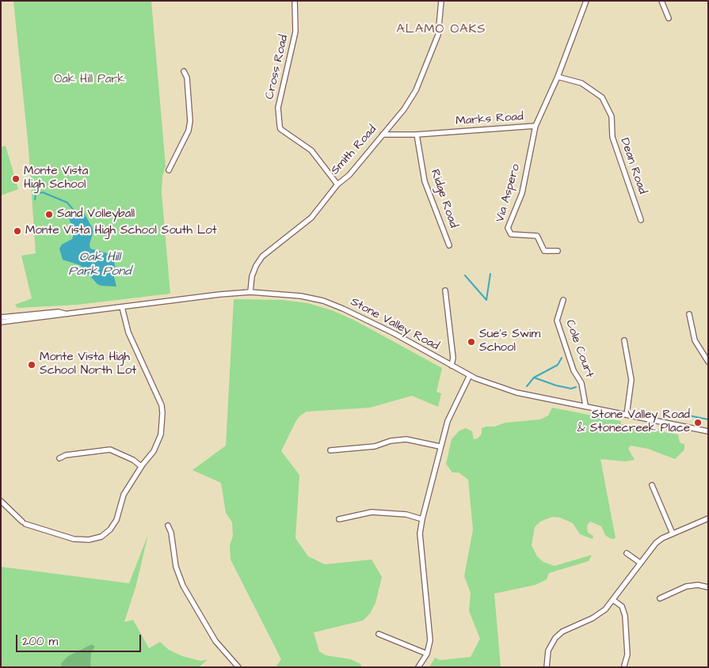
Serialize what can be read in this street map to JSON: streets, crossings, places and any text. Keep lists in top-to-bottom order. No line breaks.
{"streets":{"street":["Cross Road","Marks Road","Smith Road","Dean Road","Via Aspero","Ridge Road","Stone Valley Road","Cole Court"]},"crossings":[["Cross Road","Smith Road"],["Marks Road","Smith Road"],["Marks Road","Dean Road"],["Marks Road","Via Aspero"],["Marks Road","Ridge Road"],["Smith Road","Stone Valley Road"],["Stone Valley Road","Cole Court"]],"districts":["ALAMO OAKS"],"water":["Oak Hill Park Pond"],"parks":["Oak Hill Park"],"places":["Monte Vista High School","Sand Volleyball","Monte Vista High School South Lot","Sue's Swim School","Monte Vista High School North Lot","Stone Valley Road & Stonecreek Place"],"scale_bar":"200 m"}
